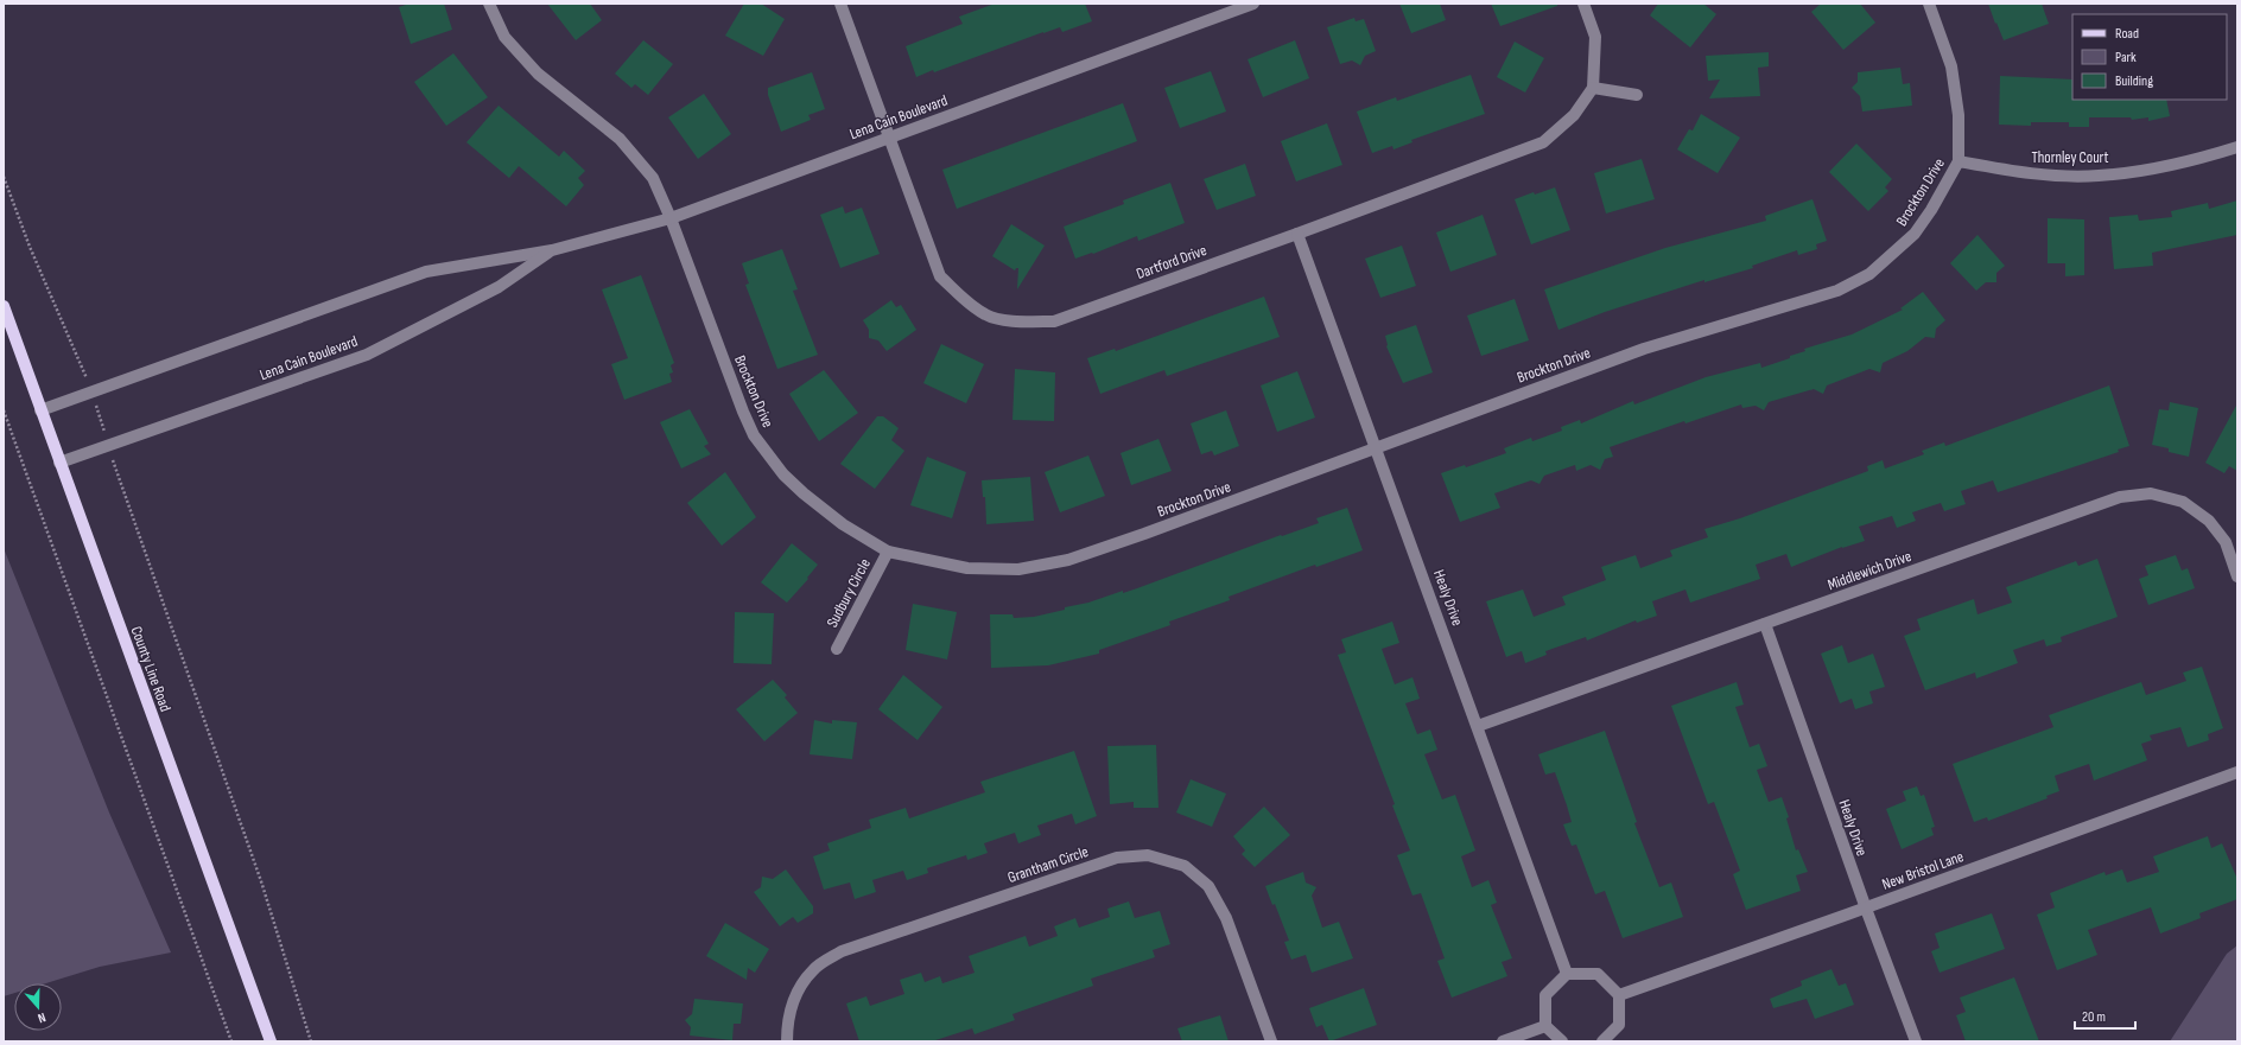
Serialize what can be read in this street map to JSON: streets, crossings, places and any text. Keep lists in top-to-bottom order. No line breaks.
{"streets":{"main road":["County Line Road"],"street":["Lena Cain Boulevard","Thornley Court","Brockton Drive","Dartford Drive","Middlewich Drive","Sudbury Circle","Healy Drive","Grantham Circle","New Bristol Lane"]},"crossings":[["Lena Cain Boulevard","Brockton Drive"],["Lena Cain Boulevard","Dartford Drive"],["Lena Cain Boulevard","County Line Road"],["Thornley Court","Brockton Drive"],["Brockton Drive","Sudbury Circle"],["Brockton Drive","Healy Drive"],["Dartford Drive","Healy Drive"],["Middlewich Drive","Healy Drive"],["Healy Drive","New Bristol Lane"]],"legend":["Road","Park","Building"],"scale_bar":"20 m","north":"bottom"}
